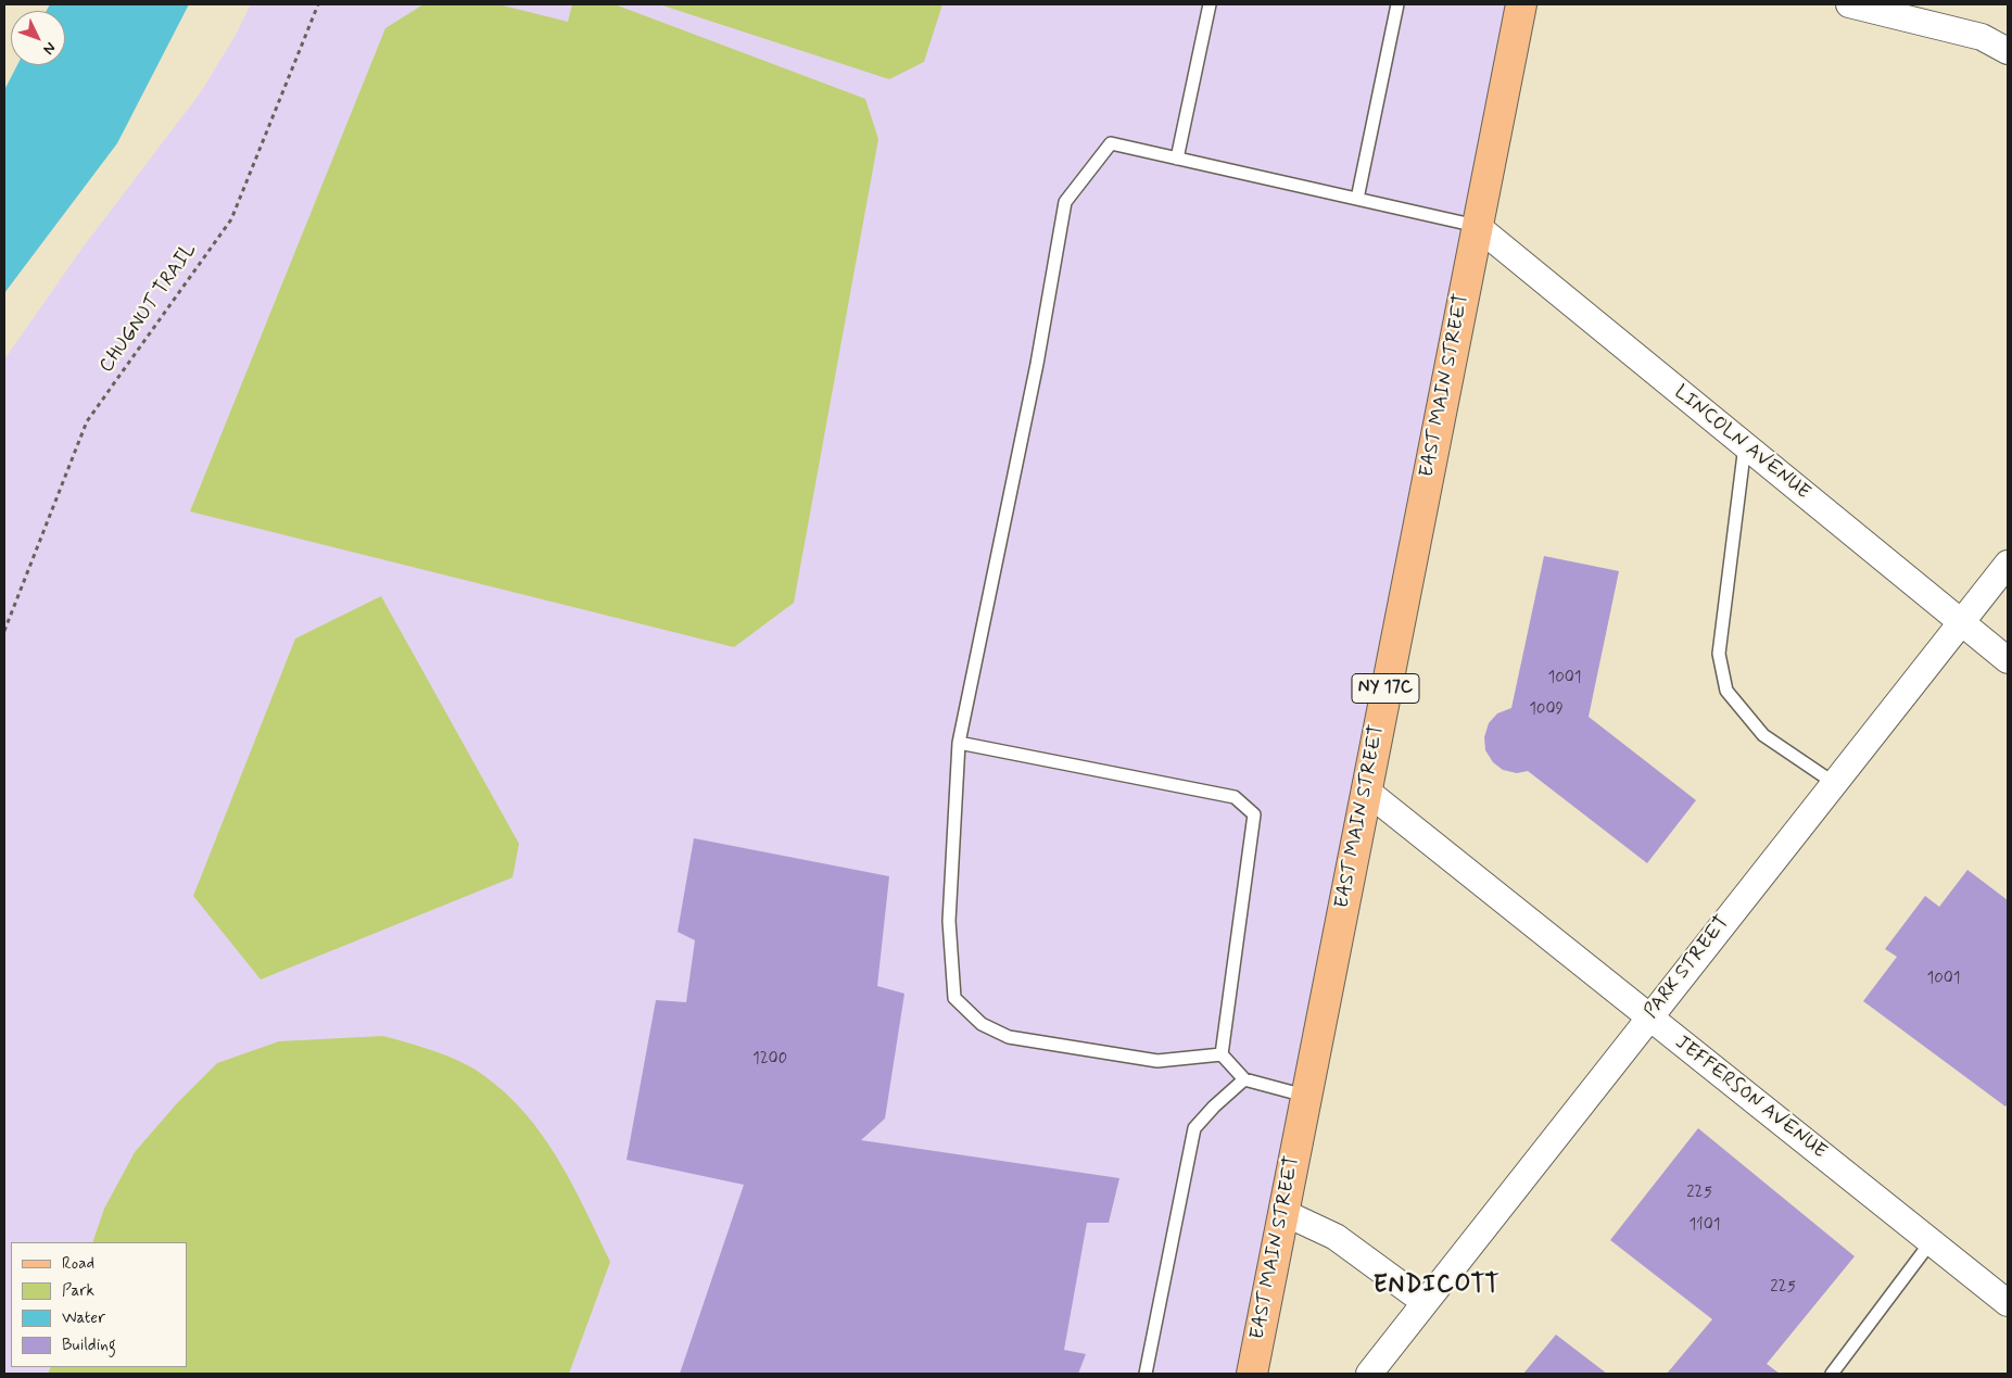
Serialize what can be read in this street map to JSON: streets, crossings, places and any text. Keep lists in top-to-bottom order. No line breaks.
{"streets":{"main road":["EAST MAIN STREET","NY 17C"],"street":["LINCOLN AVENUE","PARK STREET","JEFFERSON AVENUE"],"path":["CHUGNUT TRAIL"]},"crossings":[["EAST MAIN STREET","LINCOLN AVENUE"],["EAST MAIN STREET","JEFFERSON AVENUE"],["LINCOLN AVENUE","PARK STREET"],["PARK STREET","JEFFERSON AVENUE"]],"districts":["ENDICOTT"],"house_numbers":["1001","1009","1001","1200","225","1101","225"],"legend":["Road","Park","Water","Building"],"north":"bottom right"}
